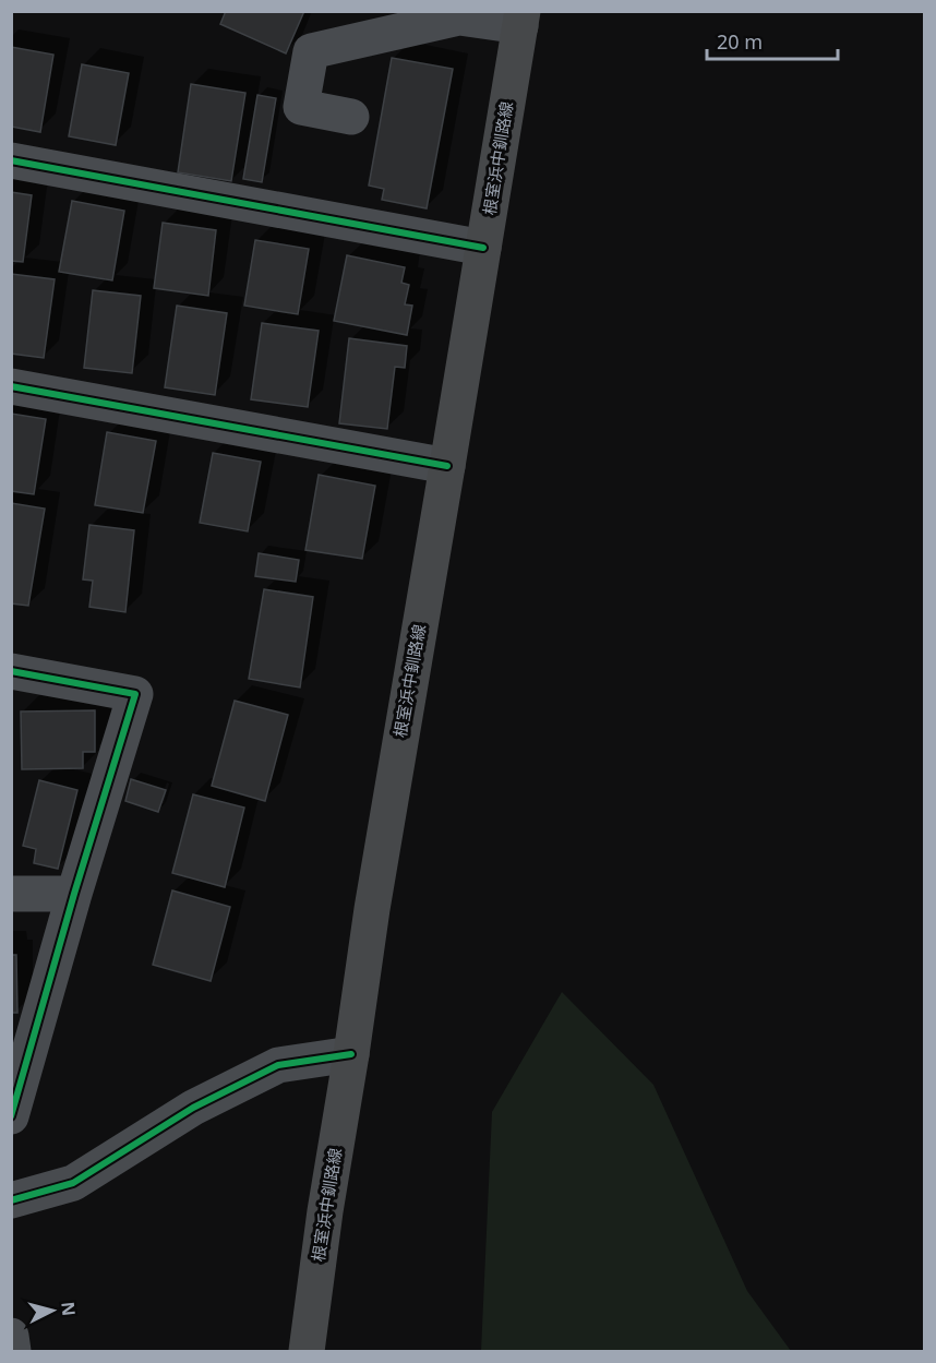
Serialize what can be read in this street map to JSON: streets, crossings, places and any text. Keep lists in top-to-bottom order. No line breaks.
{"streets":{"main road":["根室浜中釧路線"]},"scale_bar":"20 m","north":"right"}
